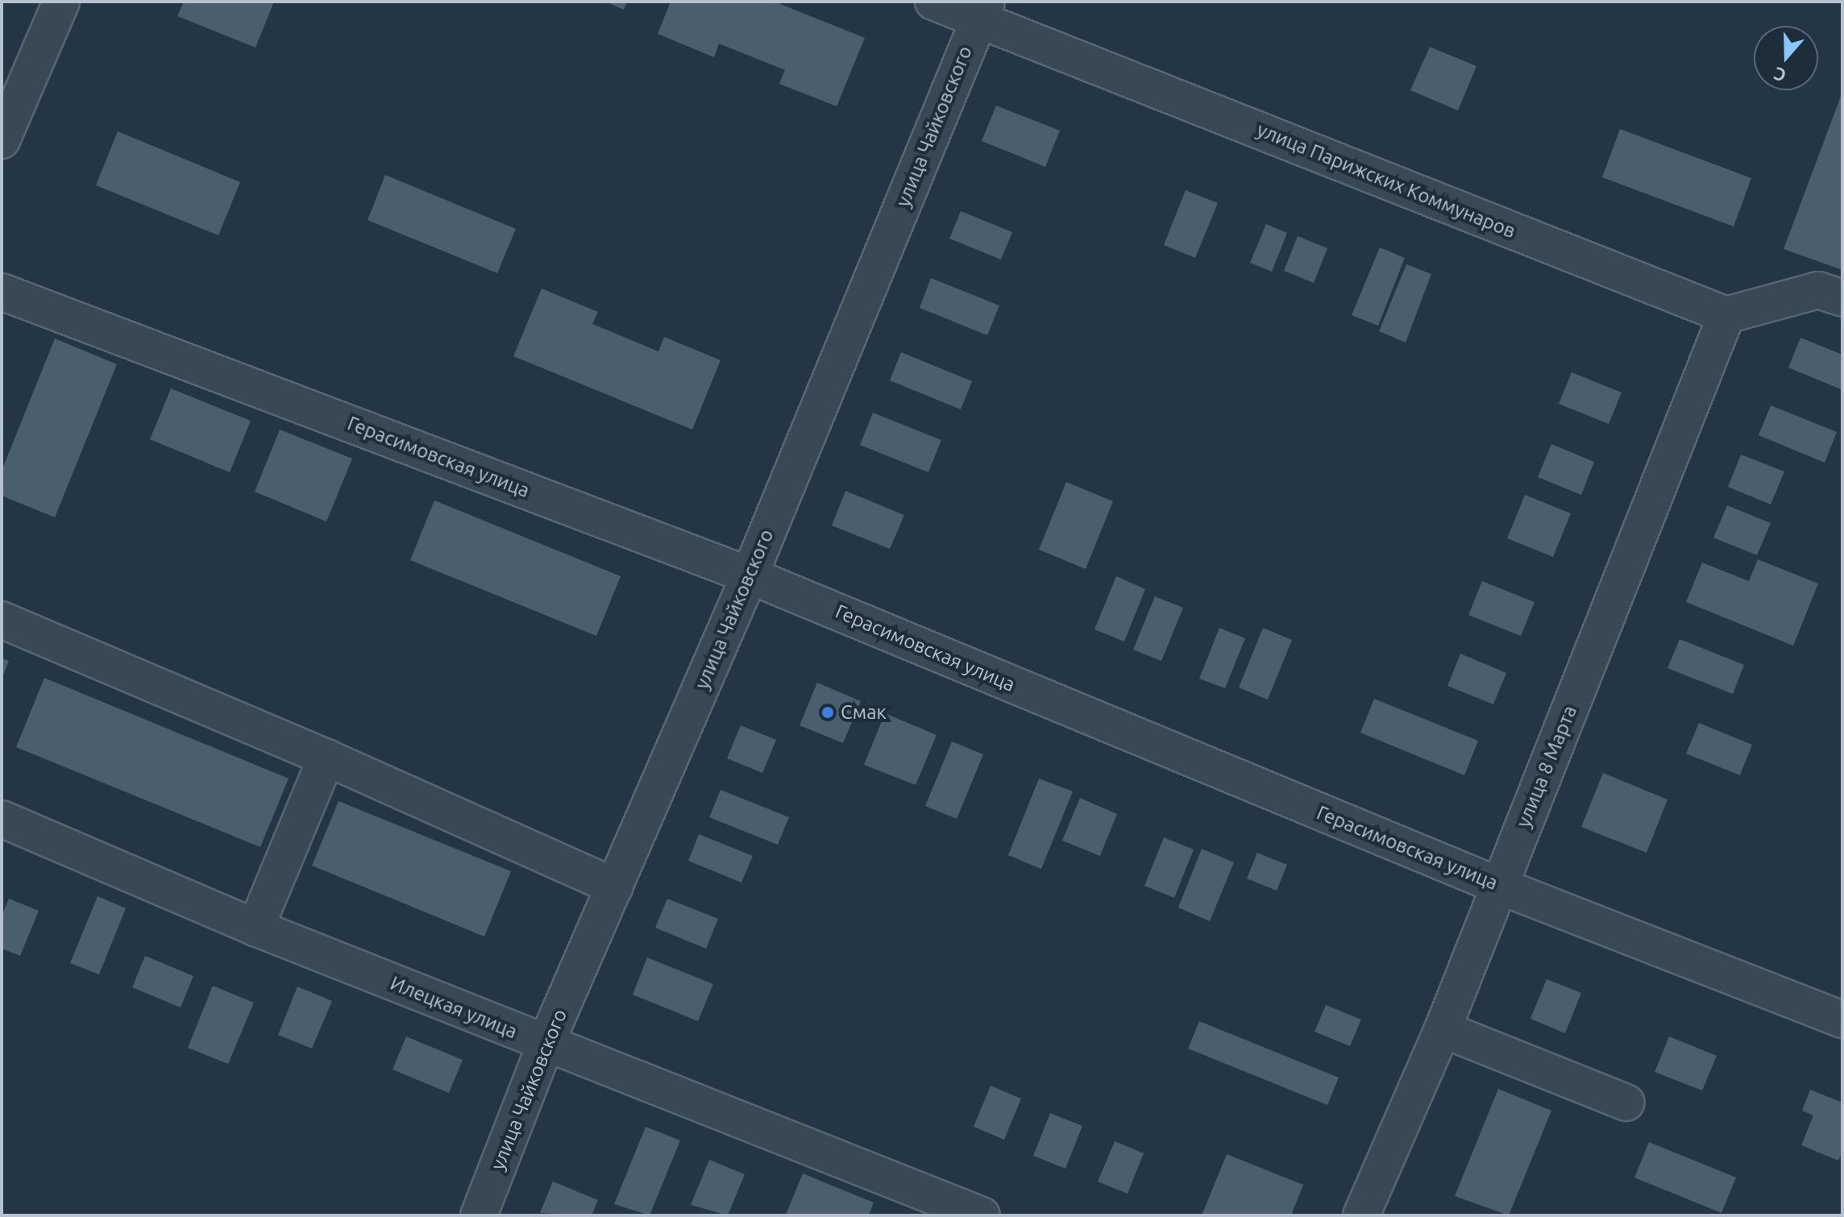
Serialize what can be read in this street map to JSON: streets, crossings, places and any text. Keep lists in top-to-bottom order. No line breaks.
{"streets":{"street":["улица Чайковского","улица Парижских Коммунаров","Герасимовская улица","улица 8 Марта","Илецкая улица"]},"crossings":[["улица Чайковского","улица Парижских Коммунаров"],["улица Чайковского","Герасимовская улица"],["улица Чайковского","Илецкая улица"],["улица Парижских Коммунаров","улица 8 Марта"],["Герасимовская улица","улица 8 Марта"]],"places":["Смак"],"north":"bottom"}
